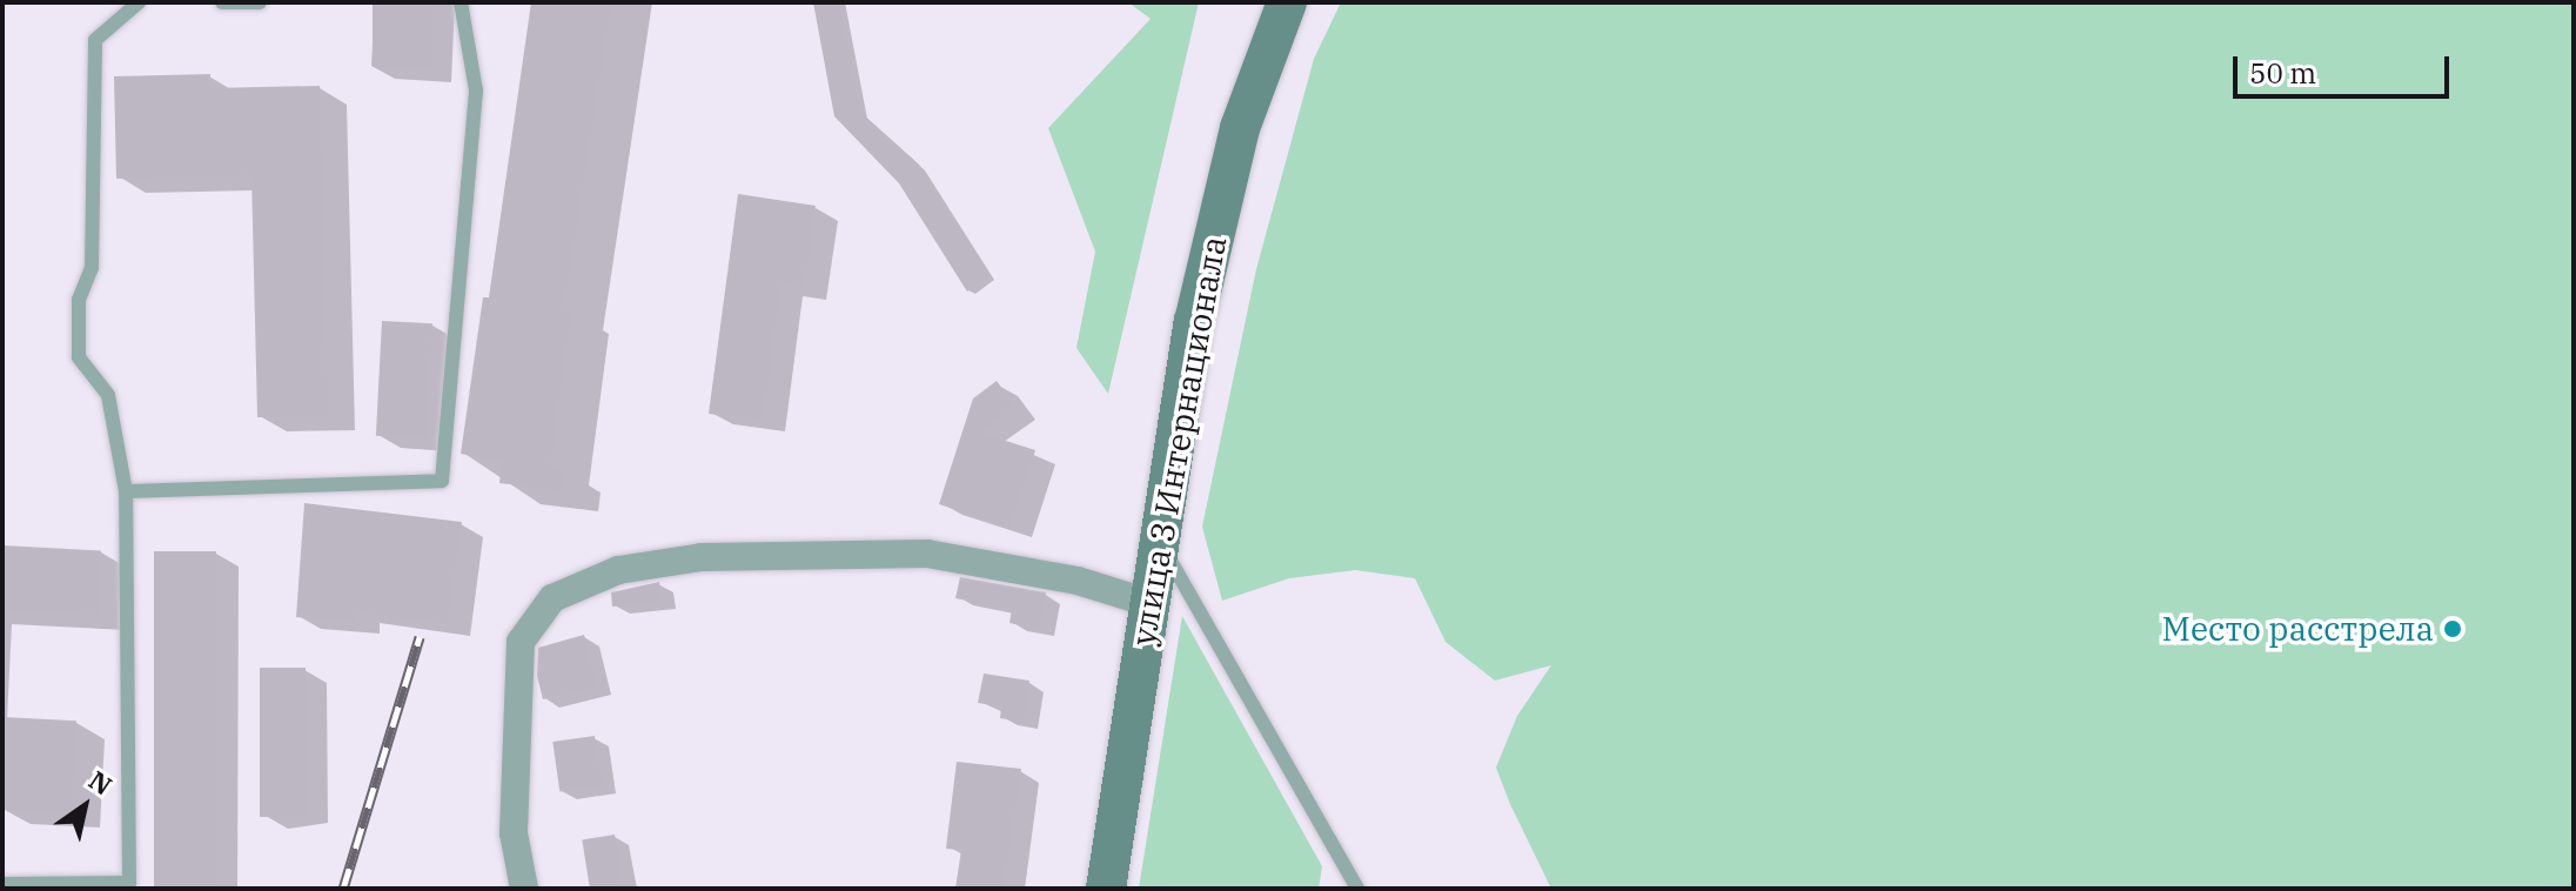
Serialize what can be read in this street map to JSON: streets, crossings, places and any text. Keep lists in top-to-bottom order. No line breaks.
{"streets":{"main road":["улица 3 Интернационала"]},"places":["Место расстрела"],"scale_bar":"50 m","north":"top right"}
